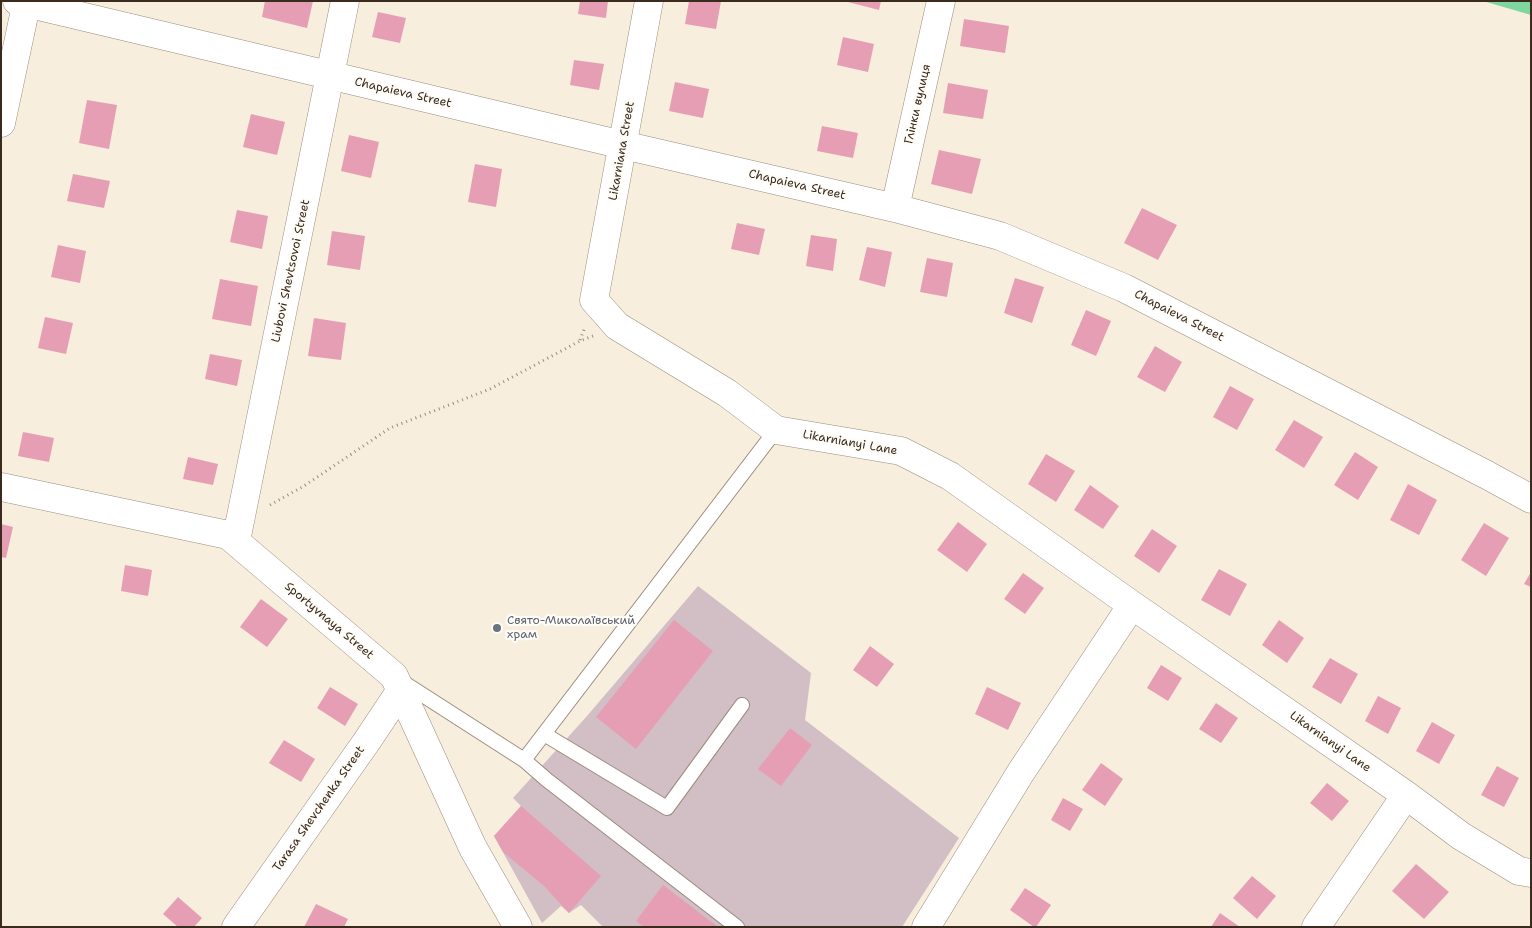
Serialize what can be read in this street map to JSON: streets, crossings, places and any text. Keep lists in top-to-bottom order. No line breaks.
{"streets":{"street":["Chapaieva Street","Глінки вулиця","Likarniana Street","Liubovi Shevtsovoi Street","Likarnianyi Lane","Sportyvnaya Street","Tarasa Shevchenka Street"]},"crossings":[["Chapaieva Street","Глінки вулиця"],["Chapaieva Street","Likarniana Street"],["Chapaieva Street","Liubovi Shevtsovoi Street"],["Likarniana Street","Likarnianyi Lane"],["Liubovi Shevtsovoi Street","Sportyvnaya Street"],["Sportyvnaya Street","Tarasa Shevchenka Street"]],"places":["Свято-Миколаївський храм"]}
